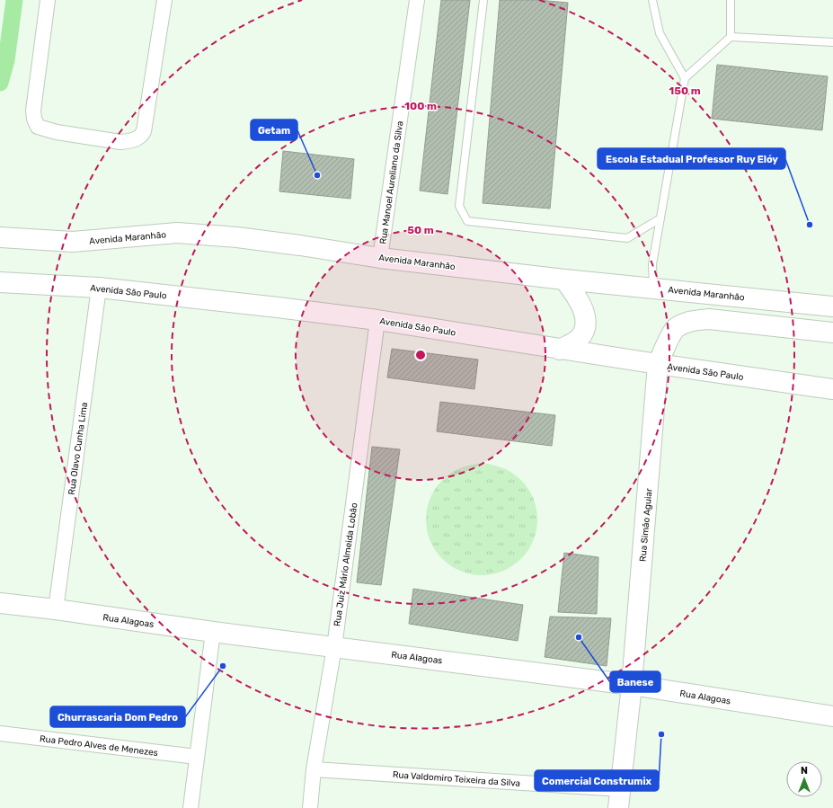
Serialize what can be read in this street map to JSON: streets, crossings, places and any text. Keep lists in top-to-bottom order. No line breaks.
{"streets":{"main road":["Avenida Maranhão","Avenida São Paulo","Rua Simão Aguiar","Rua Alagoas"],"street":["Rua Manoel Aureliano da Silva","Rua Olavo Cunha Lima","Rua Juiz Mário Almeida Lobão","Rua Pedro Alves de Menezes","Rua Valdomiro Teixeira da Silva"]},"crossings":[["Rua Manoel Aureliano da Silva","Avenida Maranhão"],["Avenida São Paulo","Rua Olavo Cunha Lima"],["Avenida São Paulo","Rua Simão Aguiar"],["Avenida São Paulo","Rua Juiz Mário Almeida Lobão"],["Rua Olavo Cunha Lima","Rua Alagoas"],["Rua Simão Aguiar","Rua Alagoas"],["Rua Simão Aguiar","Rua Valdomiro Teixeira da Silva"],["Rua Juiz Mário Almeida Lobão","Rua Alagoas"],["Rua Juiz Mário Almeida Lobão","Rua Valdomiro Teixeira da Silva"]],"places":["Getam","Escola Estadual Professor Ruy Elóy","Banese","Churrascaria Dom Pedro","Comercial Construmix"],"north":"top","rings":["150 m","100 m","50 m"]}
